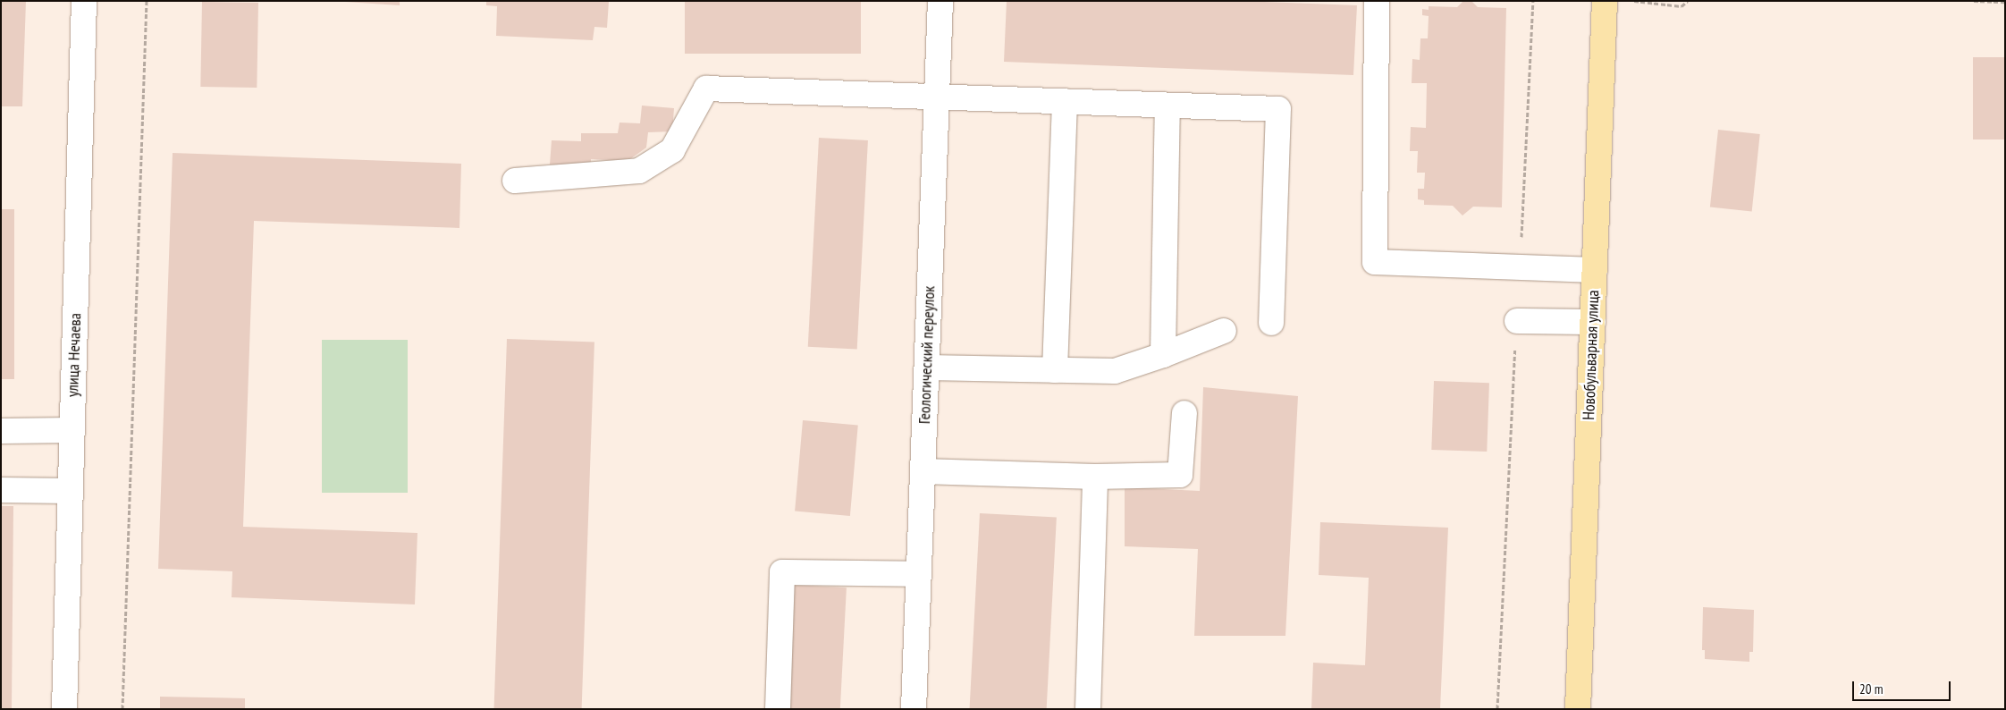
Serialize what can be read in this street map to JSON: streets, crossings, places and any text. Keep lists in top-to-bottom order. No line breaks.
{"streets":{"main road":["Новобульварная улица"],"street":["улица Нечаева","Геологический переулок"]},"scale_bar":"20 m"}
